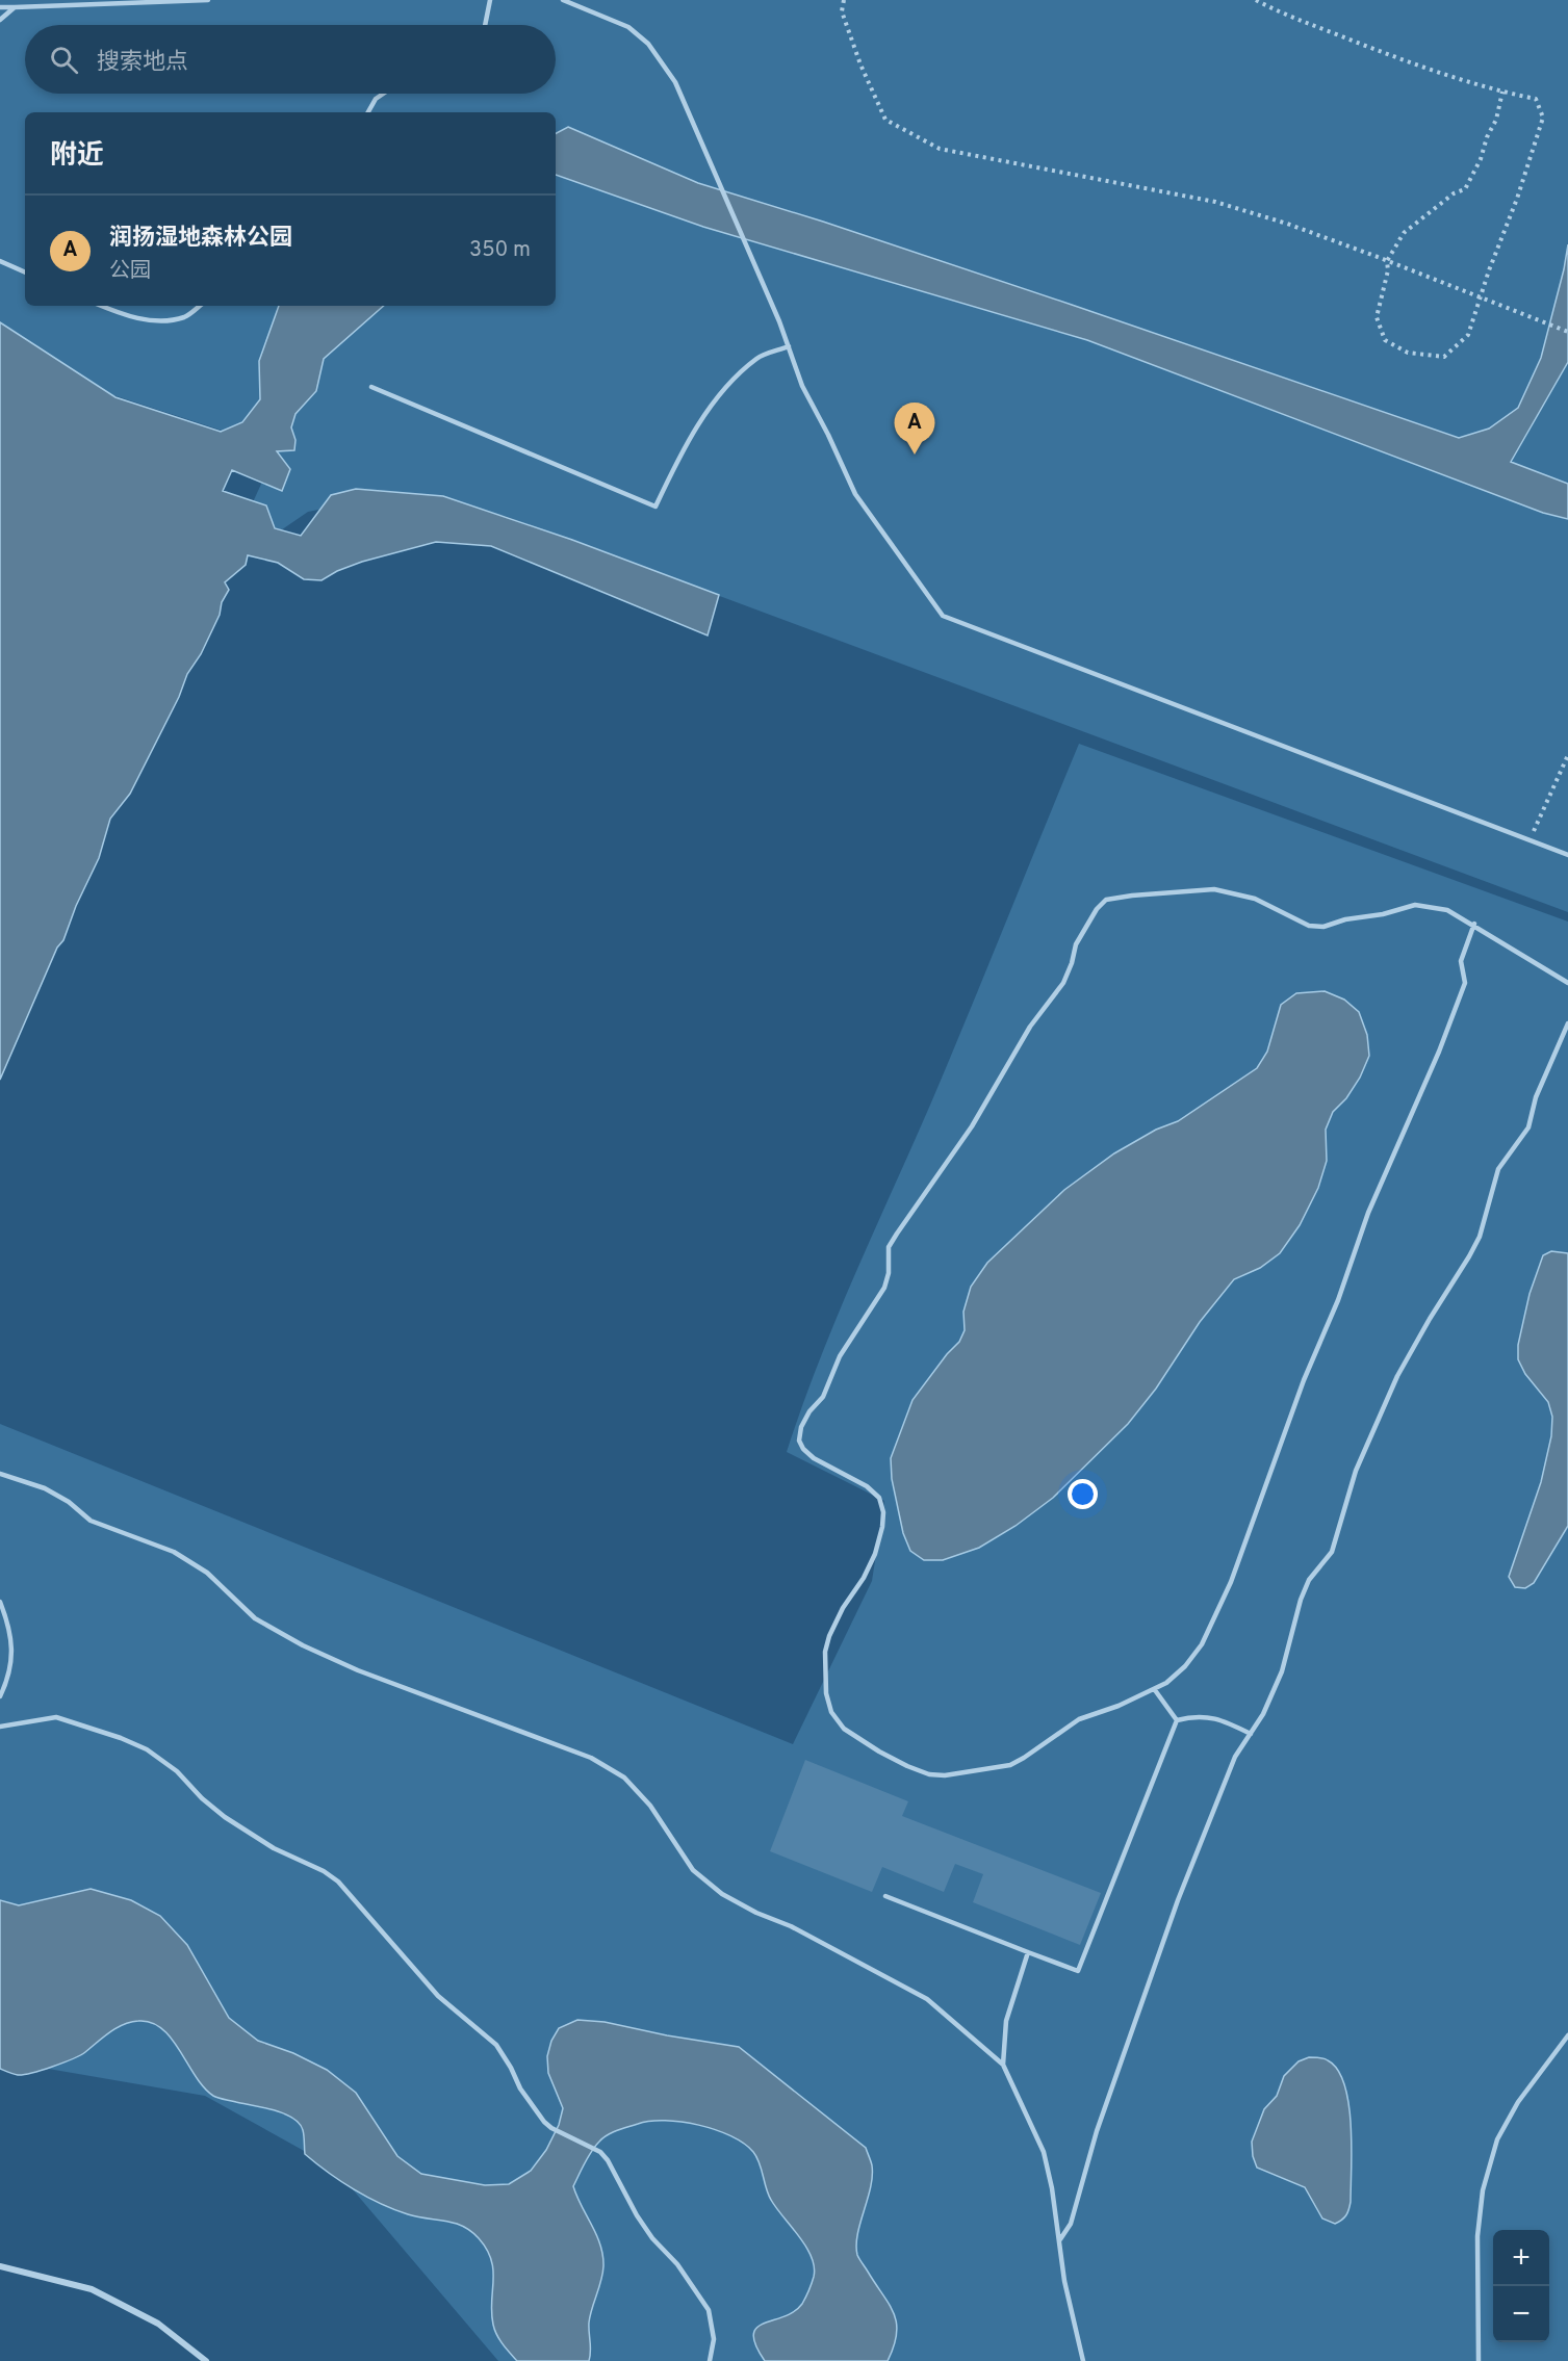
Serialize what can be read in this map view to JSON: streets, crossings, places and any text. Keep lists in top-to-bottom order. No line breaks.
{"page":{"search":"搜索地点","heading":"附近","list":[{"mark":"A","name":"润扬湿地森林公园","note":"公园","value":"350 m"}],"pins":"A","map_buttons":["+","−"]}}
